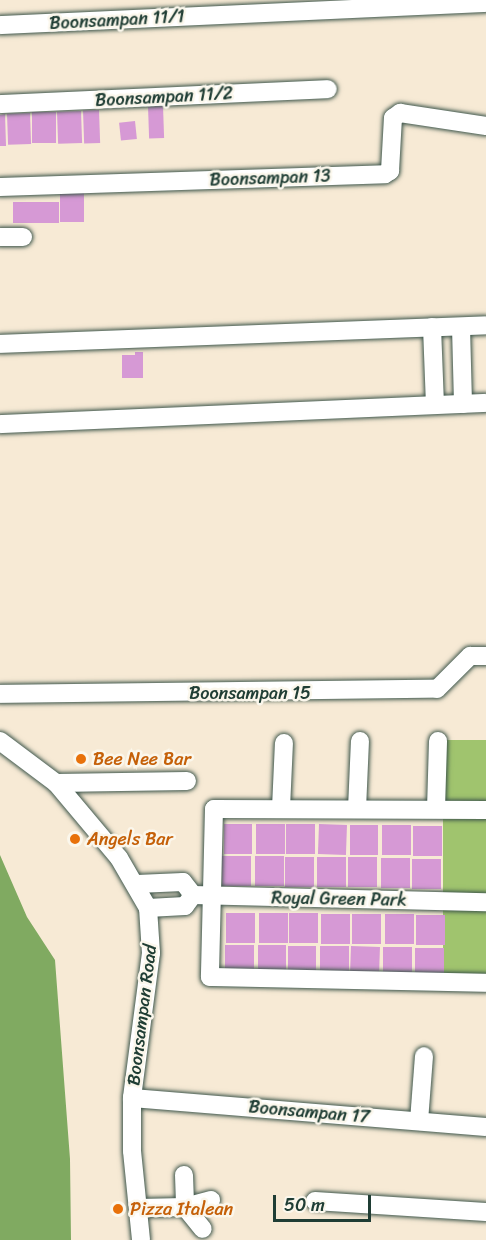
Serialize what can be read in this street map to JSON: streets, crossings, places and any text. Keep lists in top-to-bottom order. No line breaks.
{"streets":{"street":["Boonsampan 11/1","Boonsampan 11/2","Boonsampan 13","Boonsampan 15","Royal Green Park","Boonsampan Road","Boonsampan 17"]},"crossings":[["Royal Green Park","Boonsampan Road"],["Boonsampan Road","Boonsampan 17"]],"places":["Bee Nee Bar","Angels Bar","Pizza Italean"],"scale_bar":"50 m"}
